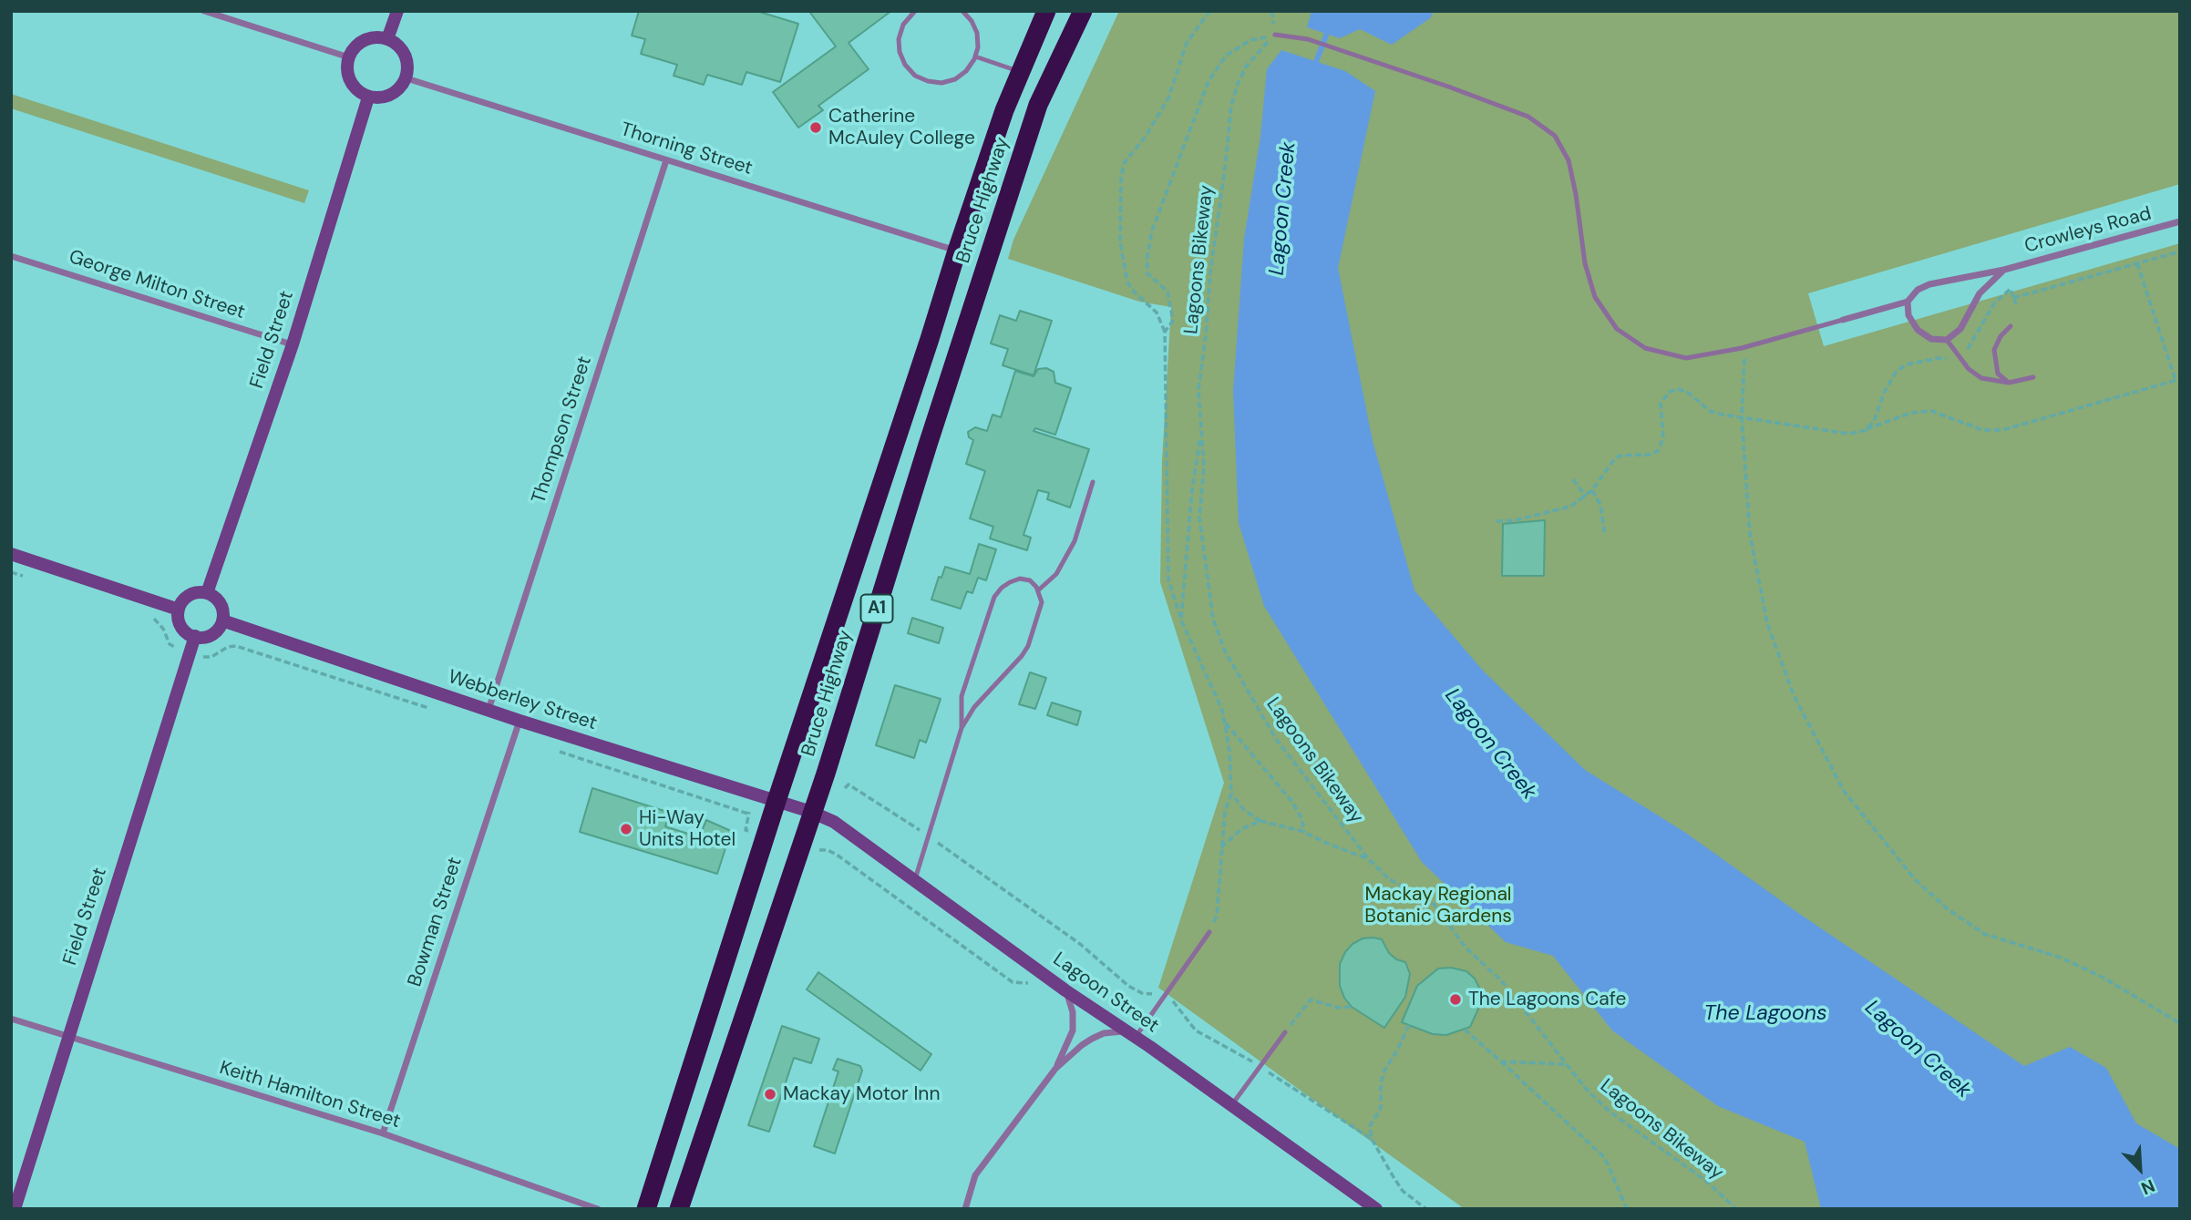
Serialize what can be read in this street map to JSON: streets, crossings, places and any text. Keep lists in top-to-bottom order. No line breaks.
{"streets":{"highway":["Bruce Highway","A1"],"street":["Thorning Street","Crowleys Road","George Milton Street","Field Street","Thompson Street","Webberley Street","Bowman Street","Lagoon Street","Keith Hamilton Street"],"path":["Lagoons Bikeway"]},"crossings":[["Thorning Street","Bruce Highway"],["Thorning Street","Field Street"],["Thorning Street","Thompson Street"],["Bruce Highway","Webberley Street"],["Bruce Highway","Lagoon Street"],["George Milton Street","Field Street"],["Field Street","Webberley Street"],["Field Street","Keith Hamilton Street"],["Thompson Street","Webberley Street"],["Webberley Street","Bowman Street"],["Webberley Street","Lagoon Street"],["Bowman Street","Keith Hamilton Street"]],"water":["Lagoon Creek","The Lagoons"],"parks":["Mackay Regional Botanic Gardens"],"places":["Catherine McAuley College","Hi-Way Units Hotel","The Lagoons Cafe","Mackay Motor Inn"],"north":"bottom right"}
